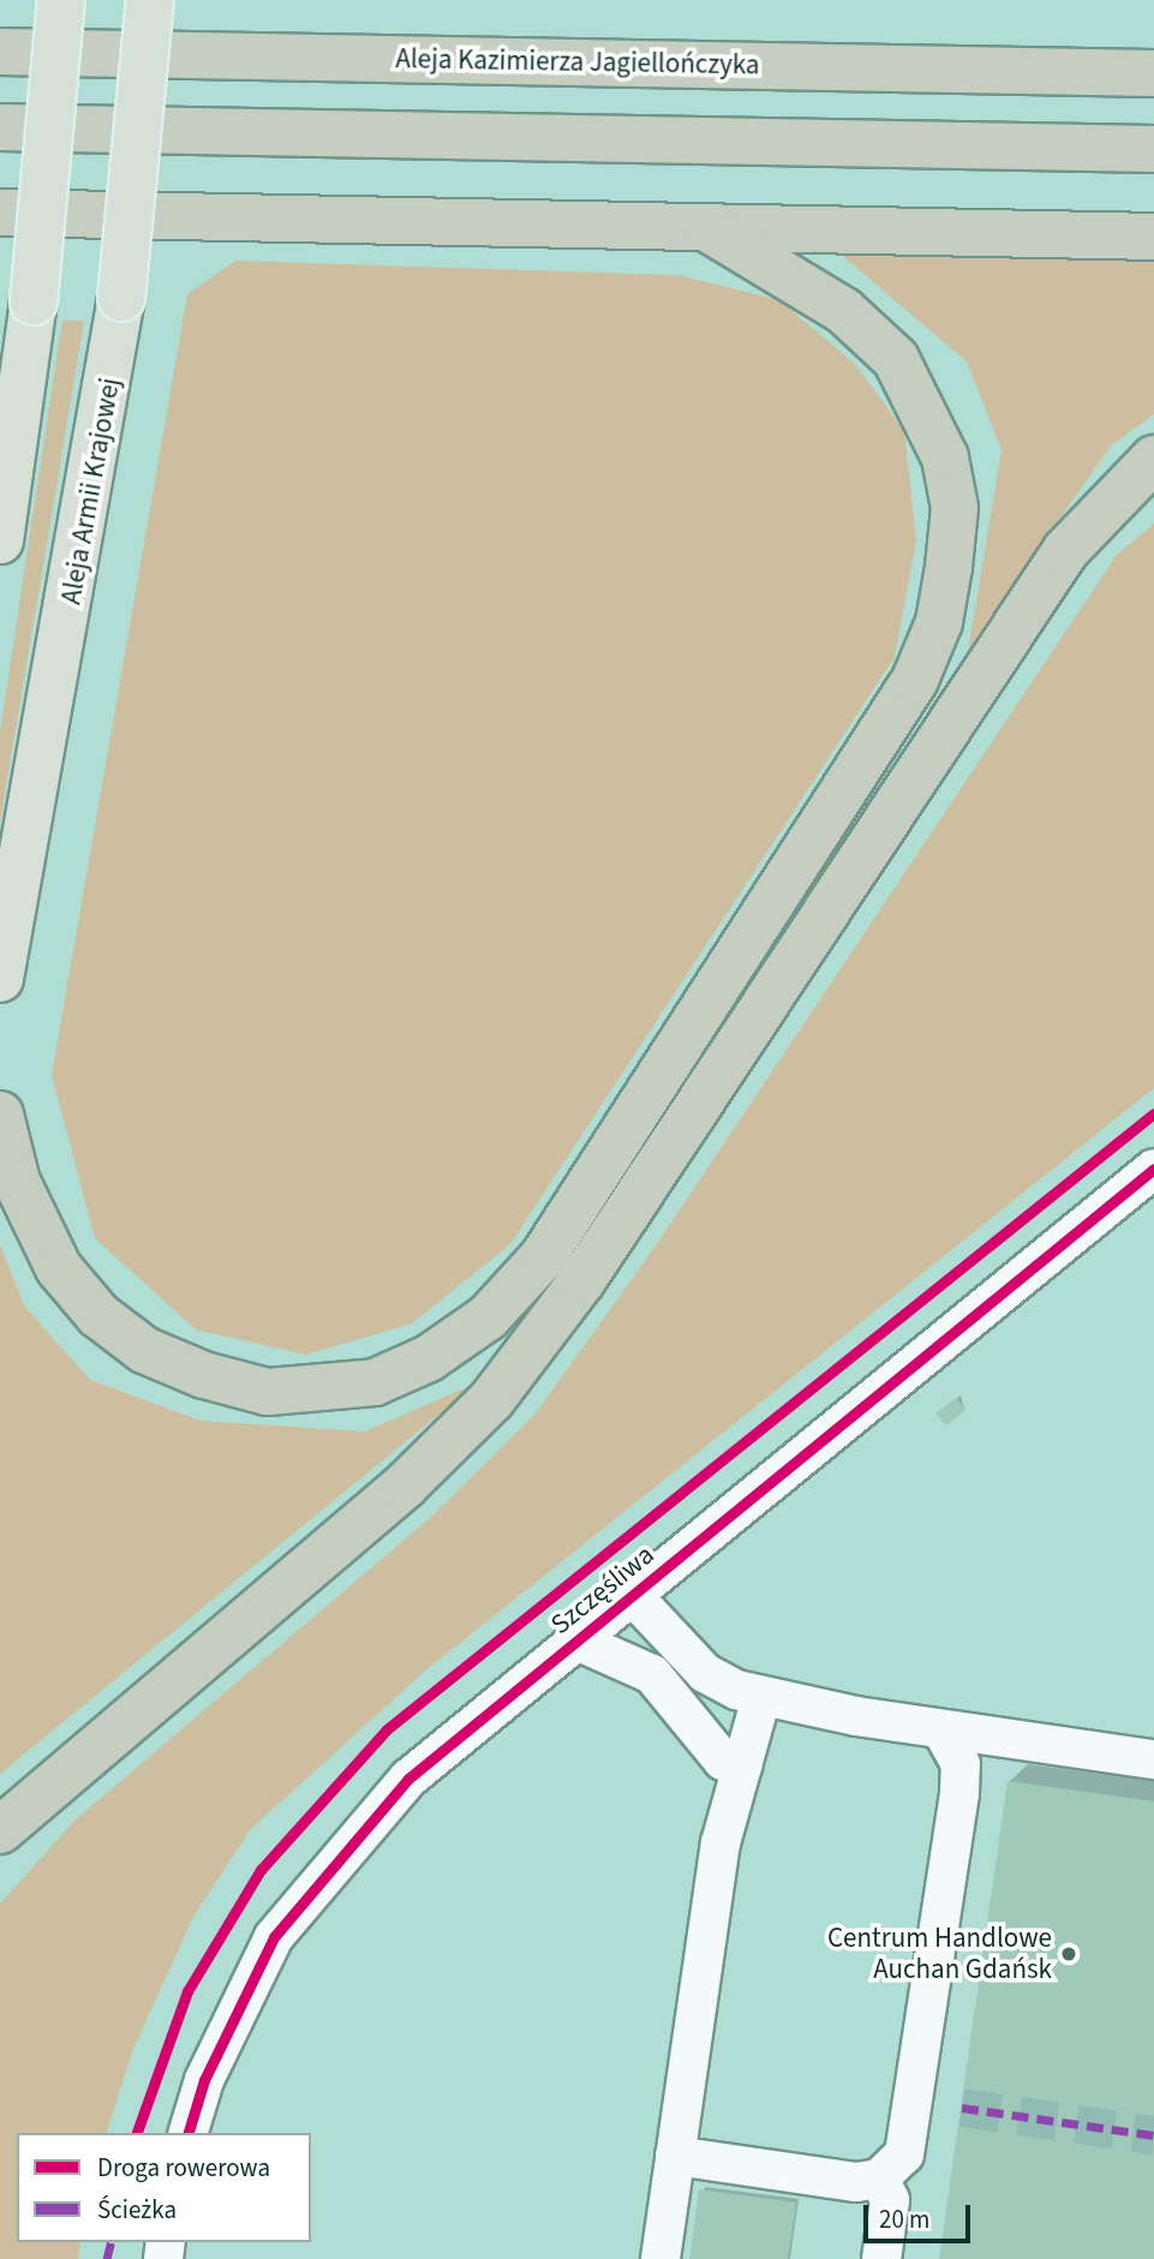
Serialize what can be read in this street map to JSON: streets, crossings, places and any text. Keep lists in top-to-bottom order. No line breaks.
{"streets":{"highway":["Aleja Kazimierza Jagiellończyka"],"main road":["Aleja Armii Krajowej"],"street":["Szczęśliwa"]},"places":["Centrum Handlowe Auchan Gdańsk"],"legend":["Droga rowerowa","Ścieżka"],"scale_bar":"20 m"}
